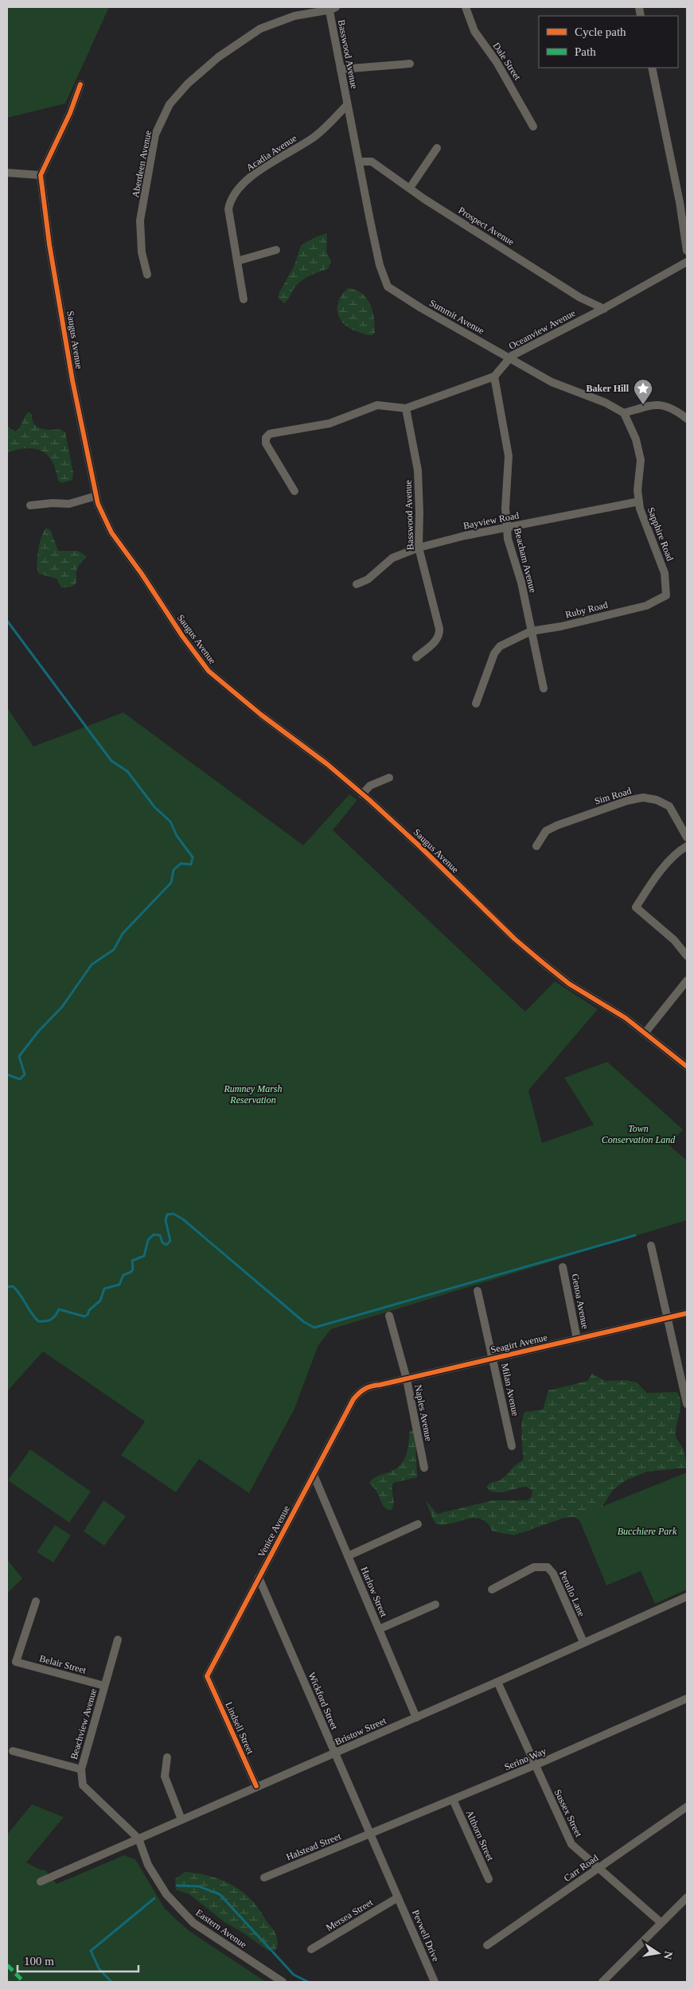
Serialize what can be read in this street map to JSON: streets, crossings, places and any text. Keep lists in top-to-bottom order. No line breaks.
{"streets":{"street":["Basswood Avenue","Dale Street","Acadia Avenue","Aberdeen Avenue","Prospect Avenue","Summit Avenue","Oceanview Avenue","Saugus Avenue","Bayview Road","Sapphire Road","Beacham Avenue","Ruby Road","Sim Road","Genoa Avenue","Seagirt Avenue","Milan Avenue","Naples Avenue","Venice Avenue","Harlow Street","Perullo Lane","Belair Street","Wickford Street","Beachview Avenue","Lindsell Street","Bristow Street","Serino Way","Sussex Street","Althorn Street","Halstead Street","Carr Road","Mersea Street","Eastern Avenue","Pevwell Drive"]},"crossings":[["Basswood Avenue","Acadia Avenue"],["Basswood Avenue","Aberdeen Avenue"],["Basswood Avenue","Summit Avenue"],["Basswood Avenue","Bayview Road"],["Acadia Avenue","Summit Avenue"],["Prospect Avenue","Summit Avenue"],["Prospect Avenue","Oceanview Avenue"],["Summit Avenue","Oceanview Avenue"],["Summit Avenue","Sapphire Road"],["Oceanview Avenue","Beacham Avenue"],["Bayview Road","Sapphire Road"],["Bayview Road","Beacham Avenue"],["Sapphire Road","Ruby Road"],["Beacham Avenue","Ruby Road"],["Genoa Avenue","Seagirt Avenue"],["Seagirt Avenue","Milan Avenue"],["Seagirt Avenue","Naples Avenue"],["Seagirt Avenue","Venice Avenue"],["Venice Avenue","Harlow Street"],["Venice Avenue","Wickford Street"],["Venice Avenue","Lindsell Street"],["Harlow Street","Bristow Street"],["Perullo Lane","Bristow Street"],["Belair Street","Beachview Avenue"],["Wickford Street","Bristow Street"],["Wickford Street","Serino Way"],["Wickford Street","Halstead Street"],["Wickford Street","Mersea Street"],["Wickford Street","Pevwell Drive"],["Beachview Avenue","Bristow Street"],["Beachview Avenue","Eastern Avenue"],["Lindsell Street","Bristow Street"],["Bristow Street","Sussex Street"],["Bristow Street","Eastern Avenue"],["Serino Way","Sussex Street"],["Serino Way","Althorn Street"],["Serino Way","Halstead Street"],["Sussex Street","Carr Road"],["Mersea Street","Pevwell Drive"]],"parks":["Rumney Marsh Reservation","Town Conservation Land","Bucchiere Park"],"places":{"place":["Baker Hill"]},"legend":["Cycle path","Path"],"scale_bar":"100 m","north":"right"}
